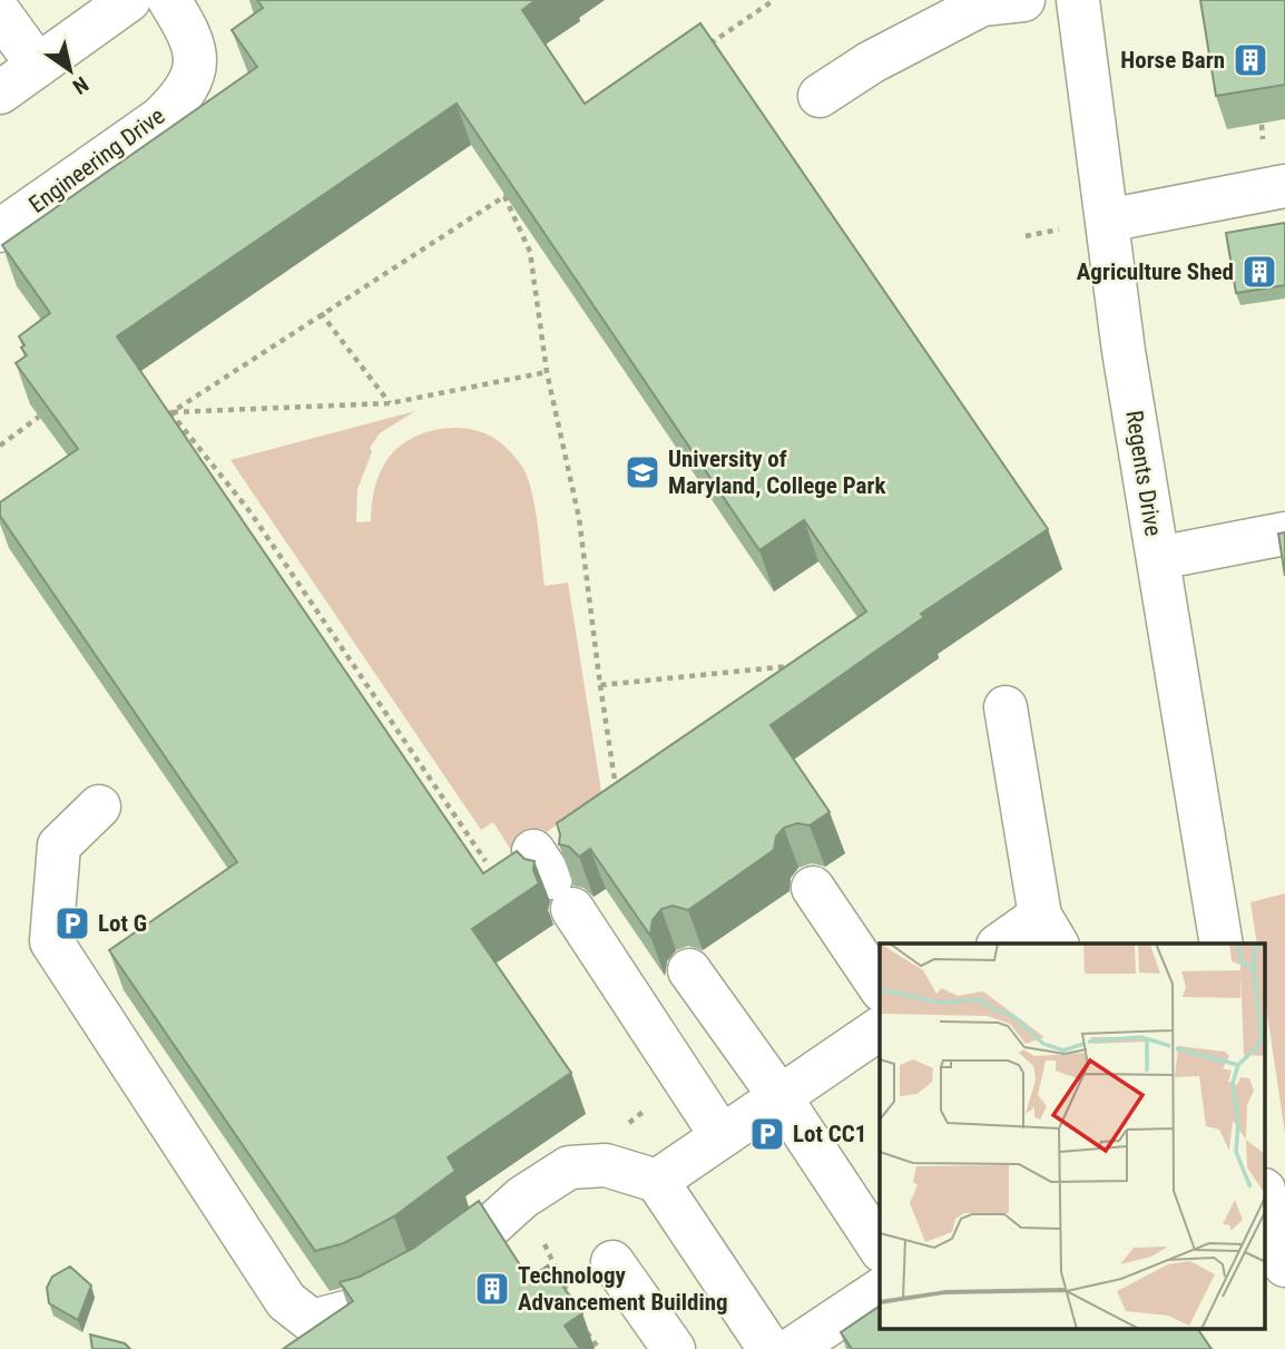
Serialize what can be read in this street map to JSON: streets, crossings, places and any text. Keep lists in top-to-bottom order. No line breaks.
{"streets":{"street":["Engineering Drive","Regents Drive"]},"places":{"building":["Horse Barn","Agriculture Shed","Technology Advancement Building"],"school or university":["University of Maryland, College Park"],"parking":["Lot G","Lot CC1"]},"north":"bottom right"}
